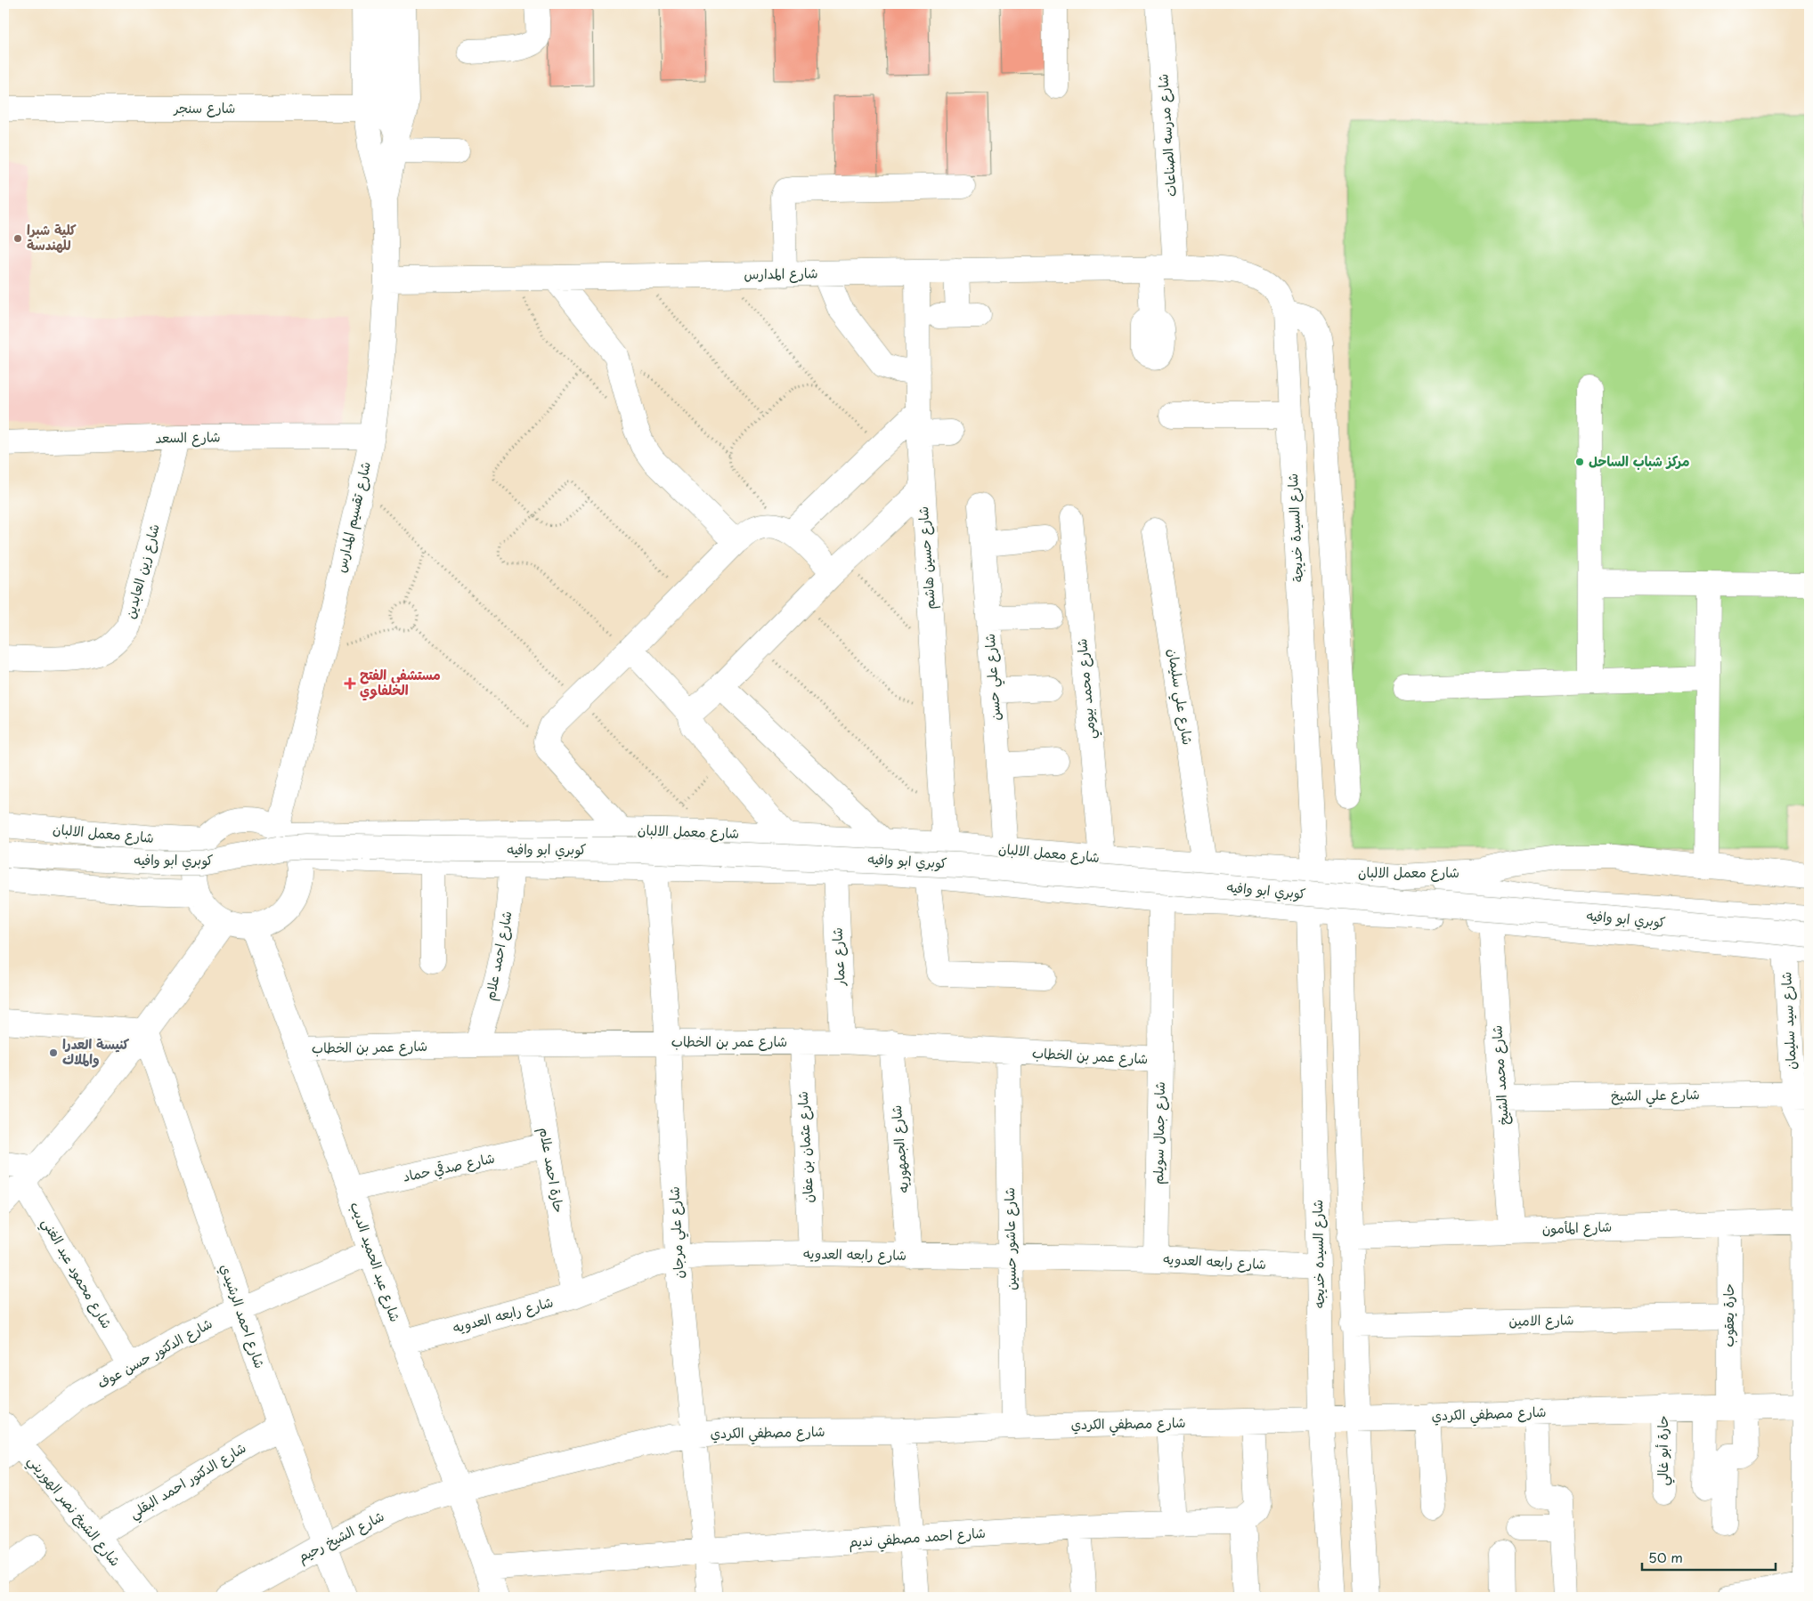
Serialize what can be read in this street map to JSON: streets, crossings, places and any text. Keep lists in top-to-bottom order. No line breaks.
{"streets":{"main road":["شارع سنجر","شارع مدرسه الصناعات","شارع المدارس","شارع السعد","شارع تقسيم المدارس","شارع السيدة خديجة","شارع حسين هاشم","شارع زين العابدين","شارع علي حسن","شارع محمد بيومي","شارع علي سليمان","شارع معمل الالبان","كوبري ابو وافيه","شارع احمد علام","شارع عمار","شارع سيد سليمان","شارع عمر بن الخطاب","شارع محمد الشيخ","شارع علي الشيخ","شارع جمال سويلم","شارع عثمان بن عفان","شارع الجمهوريه","شارع صدقي حماد","حارة احمد علام","شارع المأمون","شارع علي مرجان","شارع عاشور حسين","شارع السيده خديجه","شارع رابعه العدويه","شارع عبد الحميد الديب","شارع محمود عبد الغني","حارة يعقوب","شارع احمد الرشيدي","شارع الامين","شارع الدكتور حسن عوف","شارع مصطفي الكردي","حارة أبو غالي","شارع الدكتور احمد البقلي","شارع الشيخ نصر الهوريني","شارع الشيخ رحيم","شارع احمد مصطفي نديم"]},"crossings":[["شارع سنجر","شارع تقسيم المدارس"],["شارع مدرسه الصناعات","شارع المدارس"],["شارع مدرسه الصناعات","شارع السيدة خديجة"],["شارع المدارس","شارع تقسيم المدارس"],["شارع المدارس","شارع السيدة خديجة"],["شارع المدارس","شارع حسين هاشم"],["شارع السعد","شارع تقسيم المدارس"],["شارع السعد","شارع زين العابدين"],["شارع تقسيم المدارس","شارع معمل الالبان"],["شارع تقسيم المدارس","شارع عبد الحميد الديب"],["شارع السيدة خديجة","شارع معمل الالبان"],["شارع حسين هاشم","شارع معمل الالبان"],["شارع علي حسن","شارع معمل الالبان"],["شارع محمد بيومي","شارع معمل الالبان"],["شارع علي سليمان","شارع معمل الالبان"],["شارع معمل الالبان","كوبري ابو وافيه"],["شارع معمل الالبان","شارع عبد الحميد الديب"],["شارع احمد علام","شارع عمر بن الخطاب"],["شارع عمار","شارع عمر بن الخطاب"],["شارع سيد سليمان","شارع علي الشيخ"],["شارع سيد سليمان","شارع المأمون"],["شارع سيد سليمان","شارع مصطفي الكردي"],["شارع عمر بن الخطاب","شارع جمال سويلم"],["شارع عمر بن الخطاب","شارع عثمان بن عفان"],["شارع عمر بن الخطاب","شارع الجمهوريه"],["شارع عمر بن الخطاب","حارة احمد علام"],["شارع عمر بن الخطاب","شارع علي مرجان"],["شارع عمر بن الخطاب","شارع عاشور حسين"],["شارع عمر بن الخطاب","شارع عبد الحميد الديب"],["شارع محمد الشيخ","شارع علي الشيخ"],["شارع محمد الشيخ","شارع المأمون"],["شارع جمال سويلم","شارع رابعه العدويه"],["شارع عثمان بن عفان","شارع رابعه العدويه"],["شارع الجمهوريه","شارع رابعه العدويه"],["شارع صدقي حماد","حارة احمد علام"],["شارع صدقي حماد","شارع عبد الحميد الديب"],["حارة احمد علام","شارع رابعه العدويه"],["شارع المأمون","شارع رابعه العدويه"],["شارع المأمون","حارة يعقوب"],["شارع علي مرجان","شارع رابعه العدويه"],["شارع علي مرجان","شارع مصطفي الكردي"],["شارع علي مرجان","شارع احمد مصطفي نديم"],["شارع عاشور حسين","شارع رابعه العدويه"],["شارع عاشور حسين","شارع مصطفي الكردي"],["شارع السيده خديجه","شارع رابعه العدويه"],["شارع السيده خديجه","شارع مصطفي الكردي"],["شارع رابعه العدويه","شارع عبد الحميد الديب"],["شارع عبد الحميد الديب","شارع الدكتور حسن عوف"],["شارع عبد الحميد الديب","شارع مصطفي الكردي"],["شارع عبد الحميد الديب","شارع الشيخ رحيم"],["شارع عبد الحميد الديب","شارع احمد مصطفي نديم"],["شارع محمود عبد الغني","شارع الدكتور حسن عوف"],["حارة يعقوب","شارع الامين"],["حارة يعقوب","شارع مصطفي الكردي"],["شارع احمد الرشيدي","شارع الدكتور حسن عوف"],["شارع احمد الرشيدي","شارع الدكتور احمد البقلي"],["شارع احمد الرشيدي","شارع الشيخ رحيم"],["شارع الدكتور حسن عوف","شارع الشيخ نصر الهوريني"],["شارع مصطفي الكردي","حارة أبو غالي"],["شارع مصطفي الكردي","شارع الشيخ رحيم"],["شارع الدكتور احمد البقلي","شارع الشيخ نصر الهوريني"]],"places":{"other":["كلية شبرا للهندسة","مركز شباب الساحل","كنيسة العدرا والملاك"],"health":["مستشفي الفتح الخلفاوي"]},"scale_bar":"50 m"}
